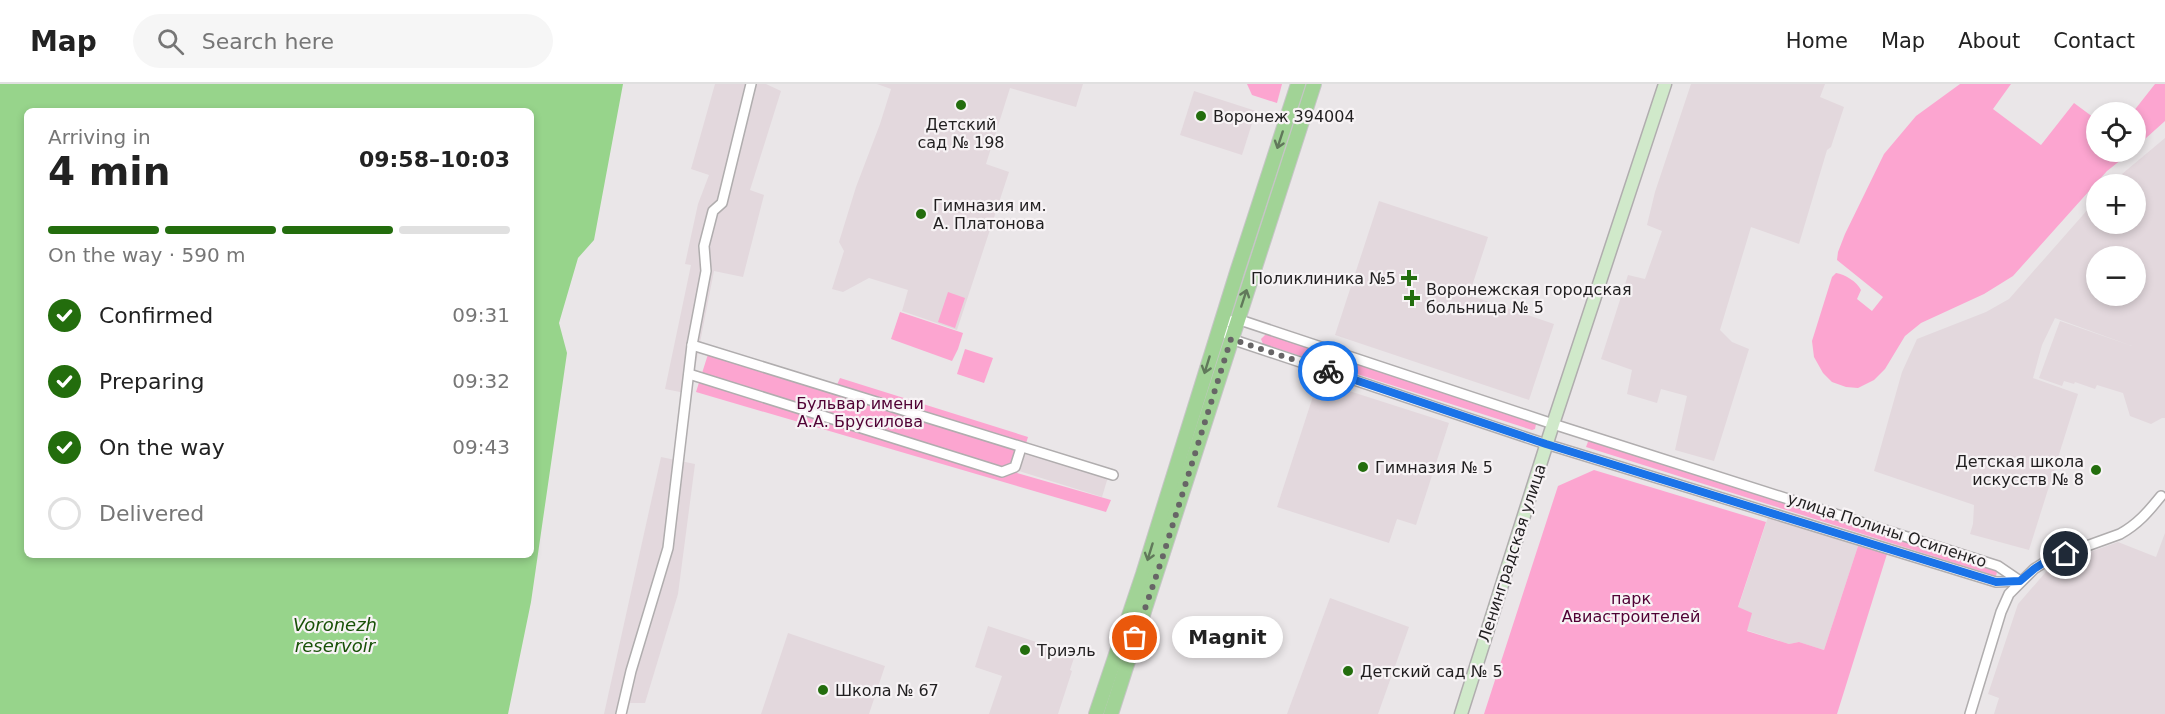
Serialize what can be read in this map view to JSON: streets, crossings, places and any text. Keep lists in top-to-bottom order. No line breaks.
{"streets":{"main road":["Ленинградская улица"],"street":["улица Полины Осипенко"]},"crossings":[["улица Полины Осипенко","Ленинградская улица"]],"water":["Voronezh reservoir"],"parks":["Бульвар имени А.А. Брусилова","парк Авиастроителей"],"places":{"other":["Детский сад № 198","Воронеж 394004","Гимназия им. А. Платонова","Гимназия № 5","Детская школа искусств № 8","Magnit","Триэль","Детский сад № 5","Школа № 67"],"health":["Поликлиника №5","Воронежская городская больница № 5"]},"page":{"header":"Map","search":"Search here","nav":["Home","Map","About","Contact"],"map_buttons":["+","−"],"heading":["4 min","Arriving in","09:58–10:03"],"bar":"On the way · 590 m","list":[["Confirmed","09:31"],["Preparing","09:32"],["On the way","09:43"],"Delivered"],"bubble":"Magnit"}}
